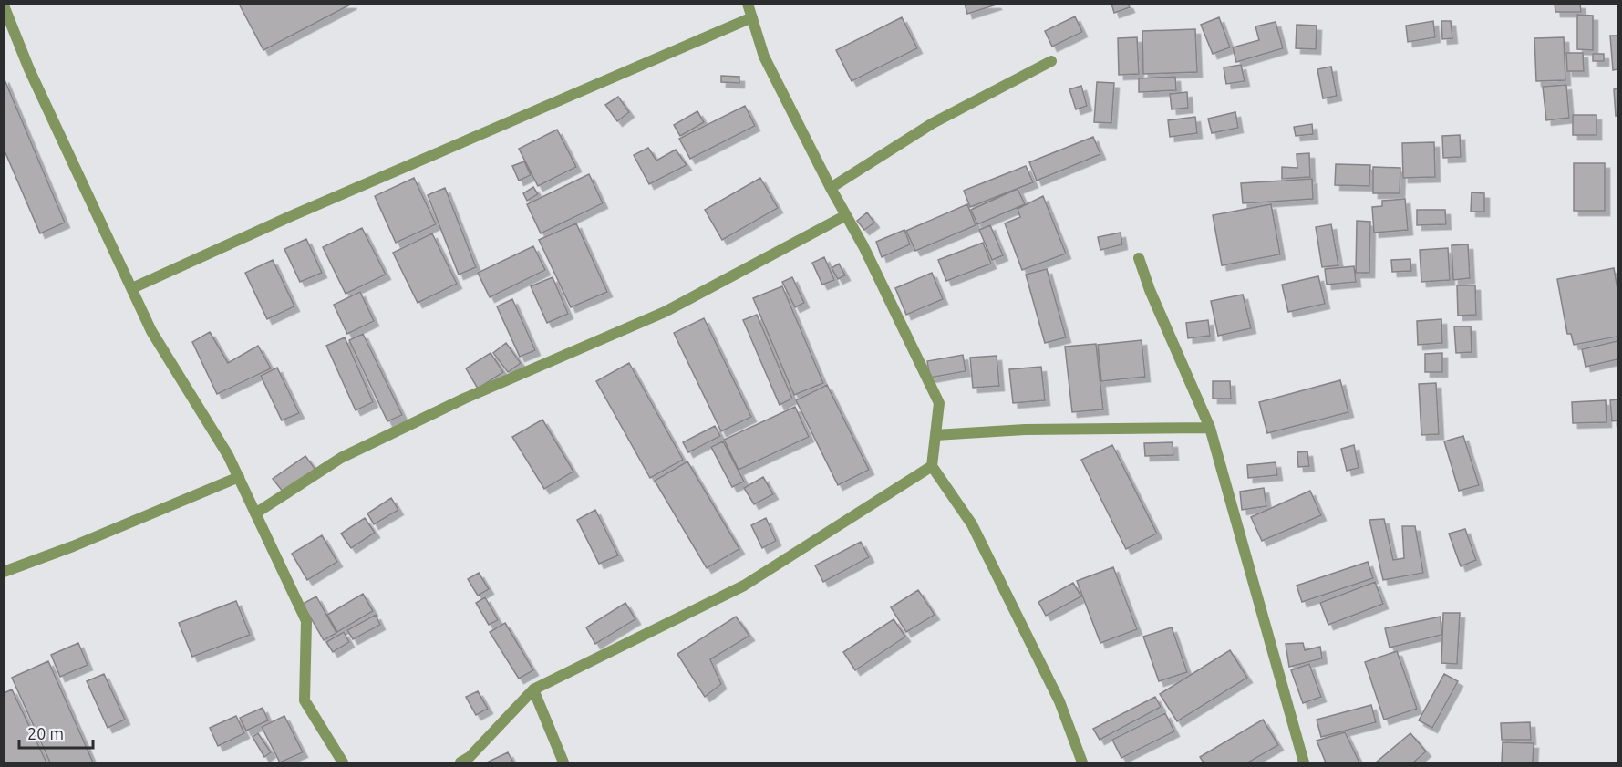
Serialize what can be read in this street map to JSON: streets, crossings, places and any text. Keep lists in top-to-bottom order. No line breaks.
{"scale_bar":"20 m"}
